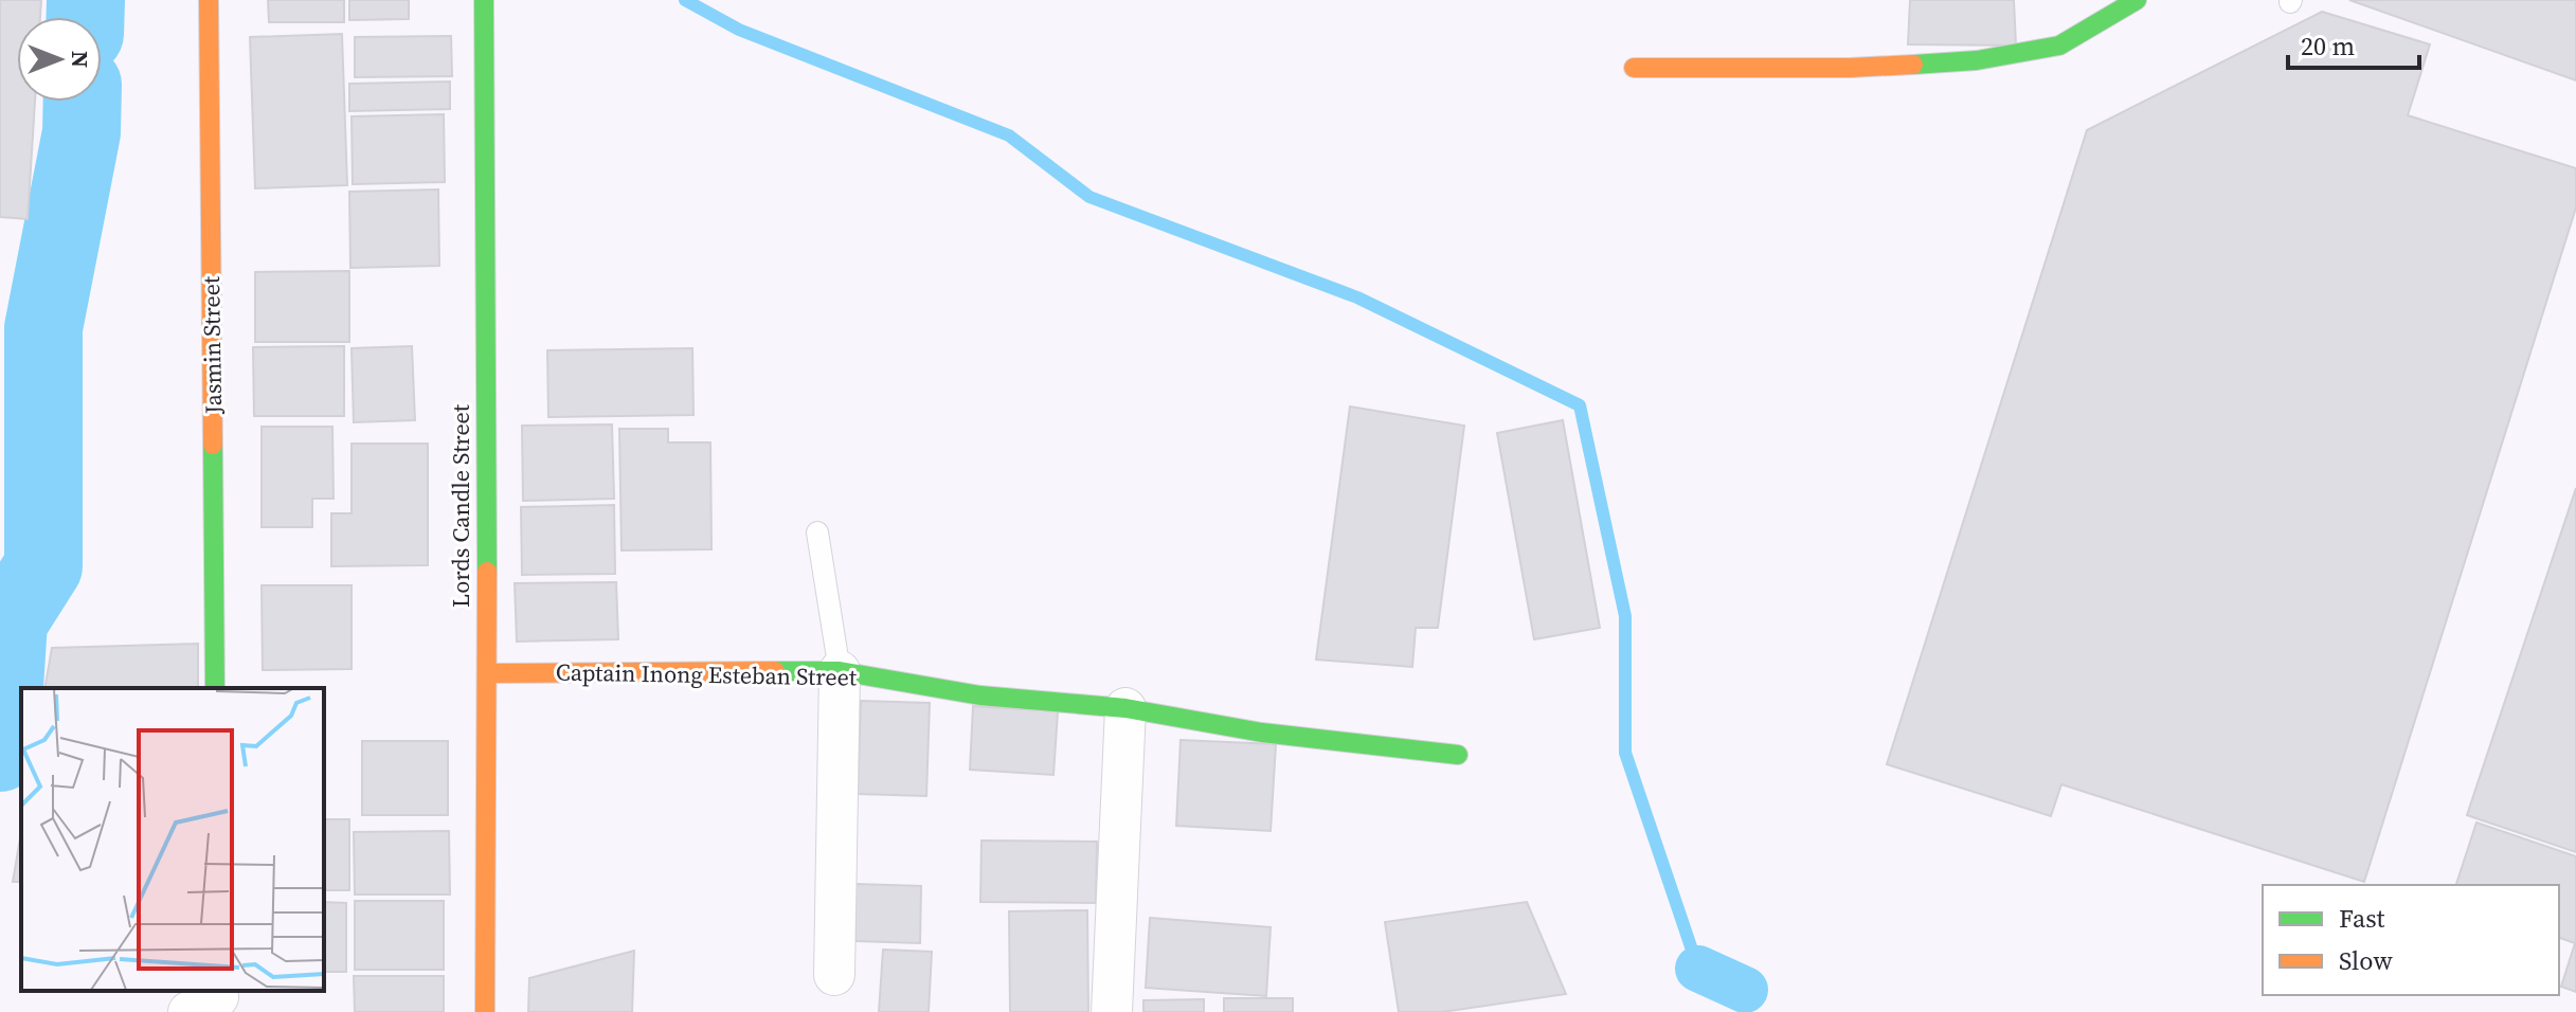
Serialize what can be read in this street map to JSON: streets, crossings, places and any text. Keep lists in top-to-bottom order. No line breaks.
{"streets":{"street":["Jasmin Street","Lords Candle Street","Captain Inong Esteban Street"]},"crossings":[["Lords Candle Street","Captain Inong Esteban Street"]],"legend":["Fast","Slow"],"scale_bar":"20 m","north":"right"}
